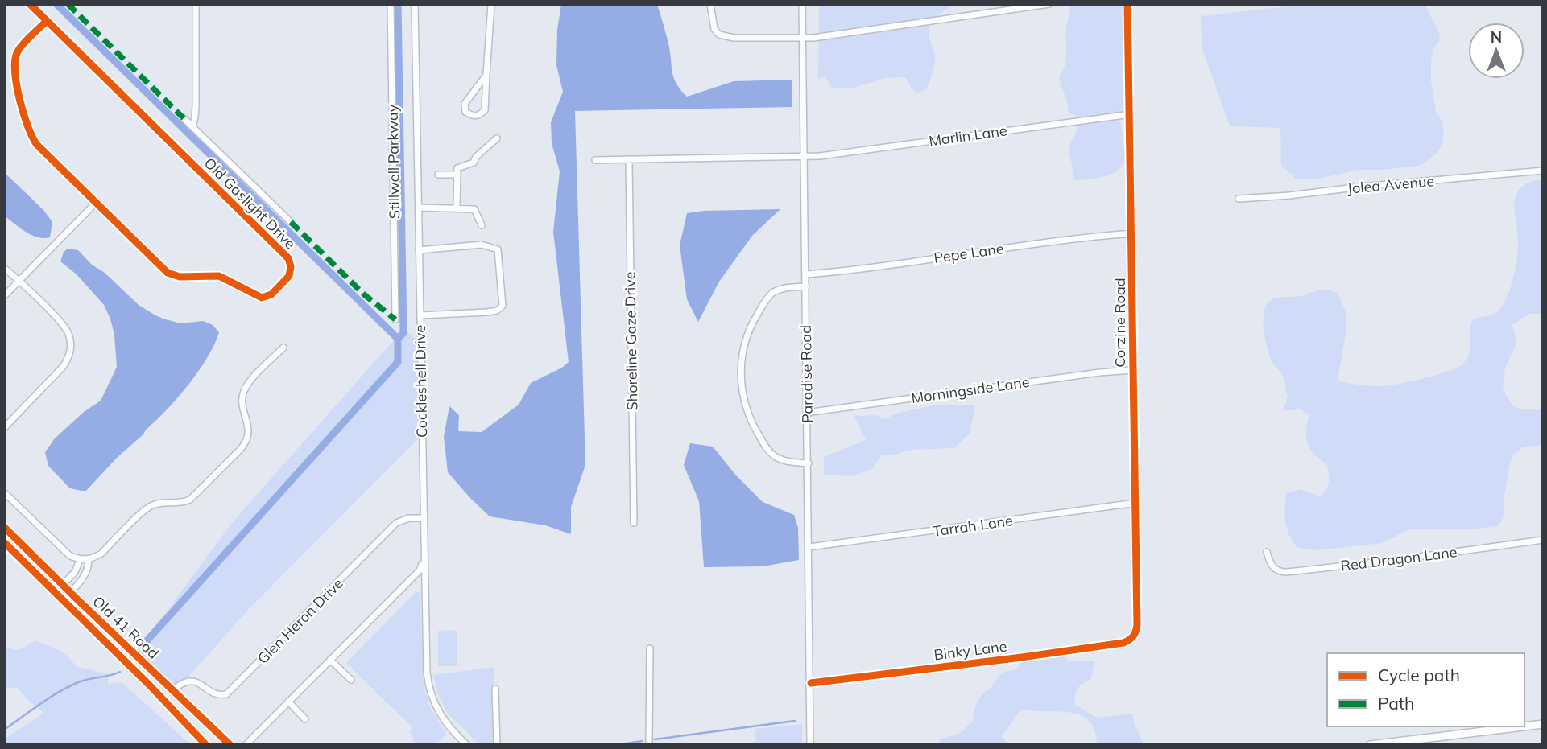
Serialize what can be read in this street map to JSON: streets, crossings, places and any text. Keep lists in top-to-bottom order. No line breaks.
{"streets":{"street":["Marlin Lane","Stillwell Parkway","Jolea Avenue","Old Gaslight Drive","Pepe Lane","Corzine Road","Shoreline Gaze Drive","Paradise Road","Cockleshell Drive","Morningside Lane","Tarrah Lane","Red Dragon Lane","Glen Heron Drive","Old 41 Road","Binky Lane"]},"crossings":[["Marlin Lane","Corzine Road"],["Marlin Lane","Shoreline Gaze Drive"],["Marlin Lane","Paradise Road"],["Pepe Lane","Corzine Road"],["Pepe Lane","Paradise Road"],["Corzine Road","Morningside Lane"],["Corzine Road","Tarrah Lane"],["Corzine Road","Binky Lane"],["Paradise Road","Morningside Lane"],["Paradise Road","Tarrah Lane"],["Paradise Road","Binky Lane"],["Cockleshell Drive","Glen Heron Drive"],["Glen Heron Drive","Old 41 Road"]],"legend":["Cycle path","Path"],"north":"top"}
